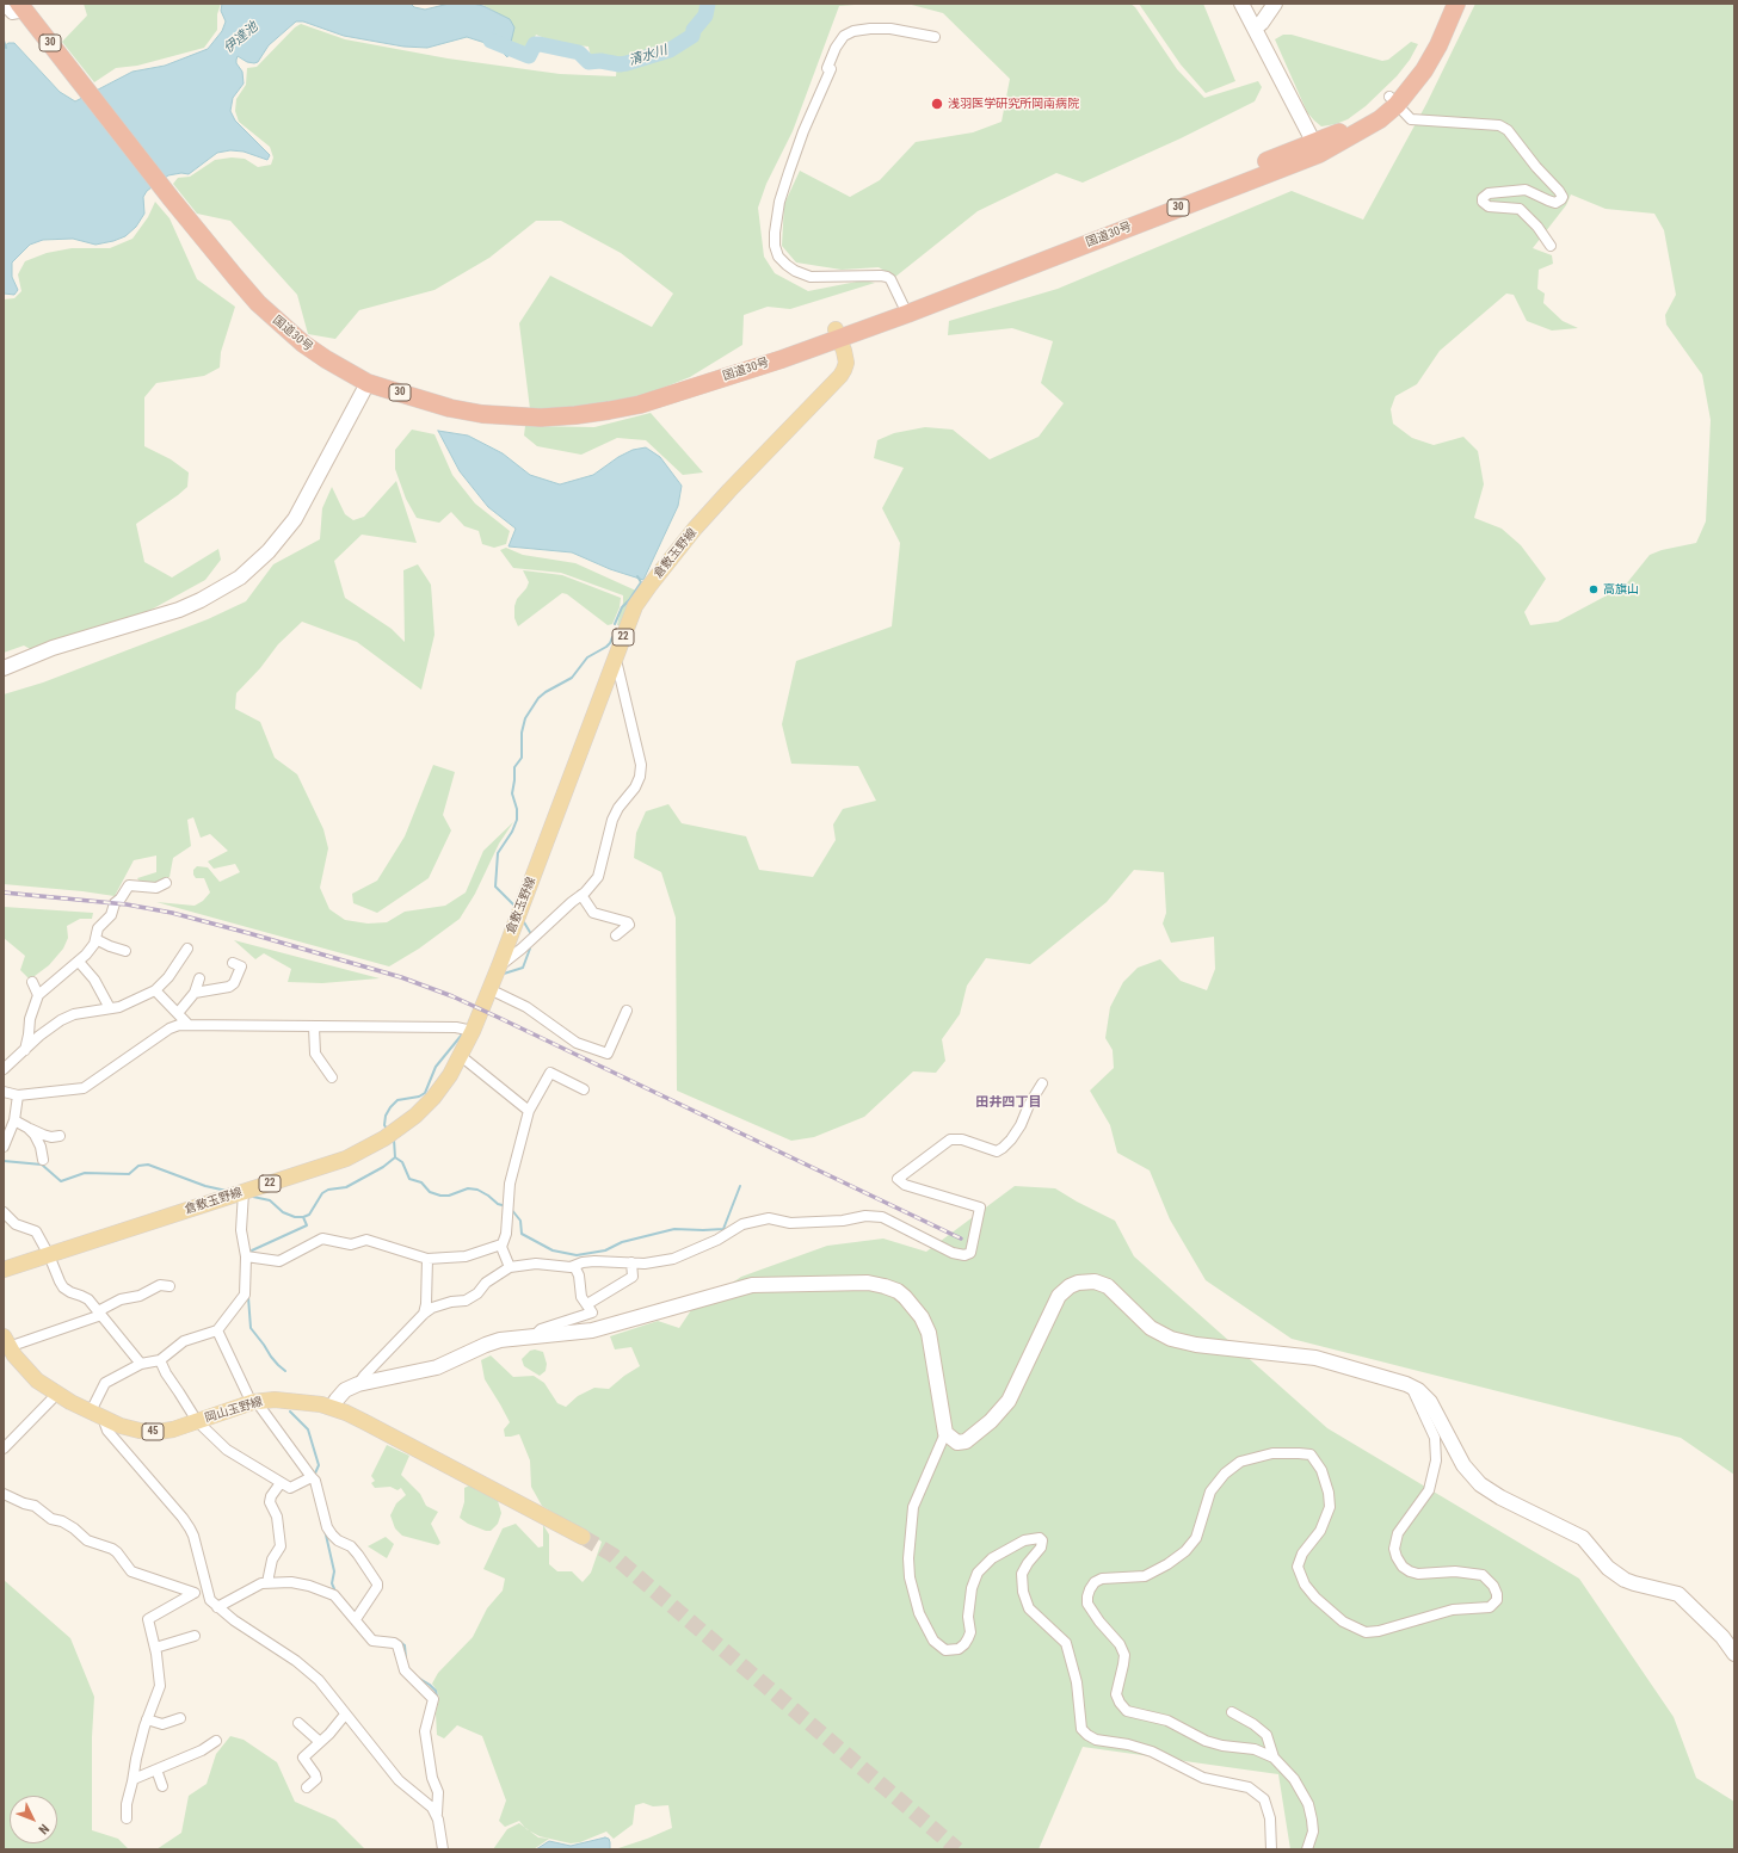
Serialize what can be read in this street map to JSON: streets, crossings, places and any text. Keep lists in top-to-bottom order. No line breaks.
{"streets":{"highway":["30","国道30号"],"main road":["倉敷玉野線","22","岡山玉野線","45"]},"crossings":[["国道30号","倉敷玉野線"]],"districts":["田井四丁目"],"water":["伊達池","清水川"],"places":["浅羽医学研究所岡南病院","高旗山"],"north":"bottom right"}
